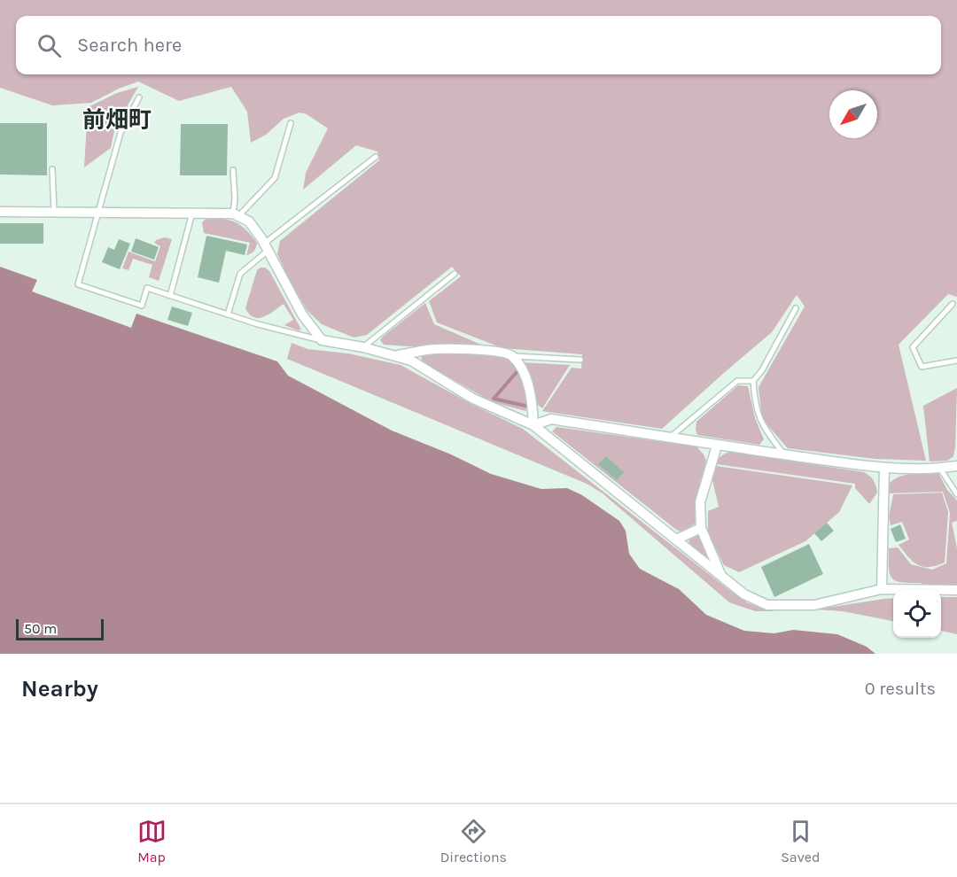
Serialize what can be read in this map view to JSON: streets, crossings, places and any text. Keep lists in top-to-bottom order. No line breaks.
{"districts":["前畑町"],"scale_bar":"50 m","north":"bottom left","page":{"search":"Search here","scale":"50 m","heading":["Nearby","0 results"],"nav":["Map","Directions","Saved"]}}
